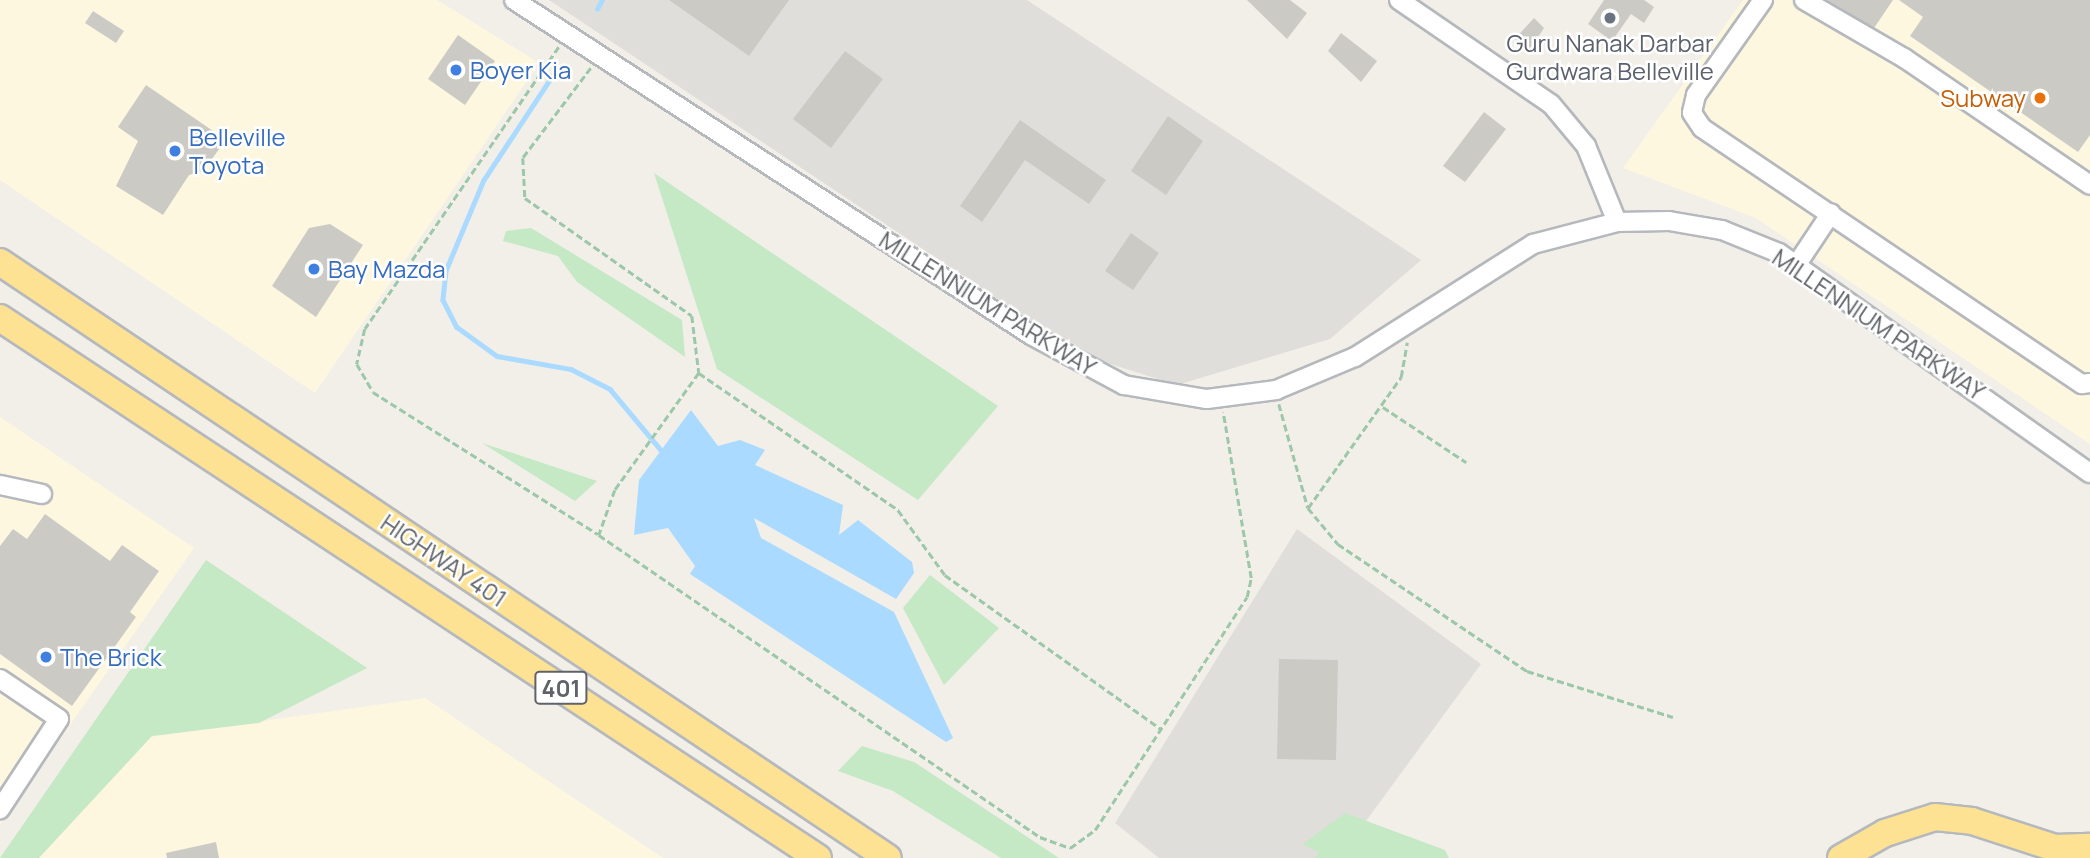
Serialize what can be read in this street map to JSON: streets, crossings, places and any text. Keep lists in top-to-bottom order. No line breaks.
{"streets":{"highway":["HIGHWAY 401","401"],"street":["MILLENNIUM PARKWAY"]},"places":["Guru Nanak Darbar Gurdwara Belleville","Boyer Kia","Subway","Belleville Toyota","Bay Mazda","The Brick"]}
